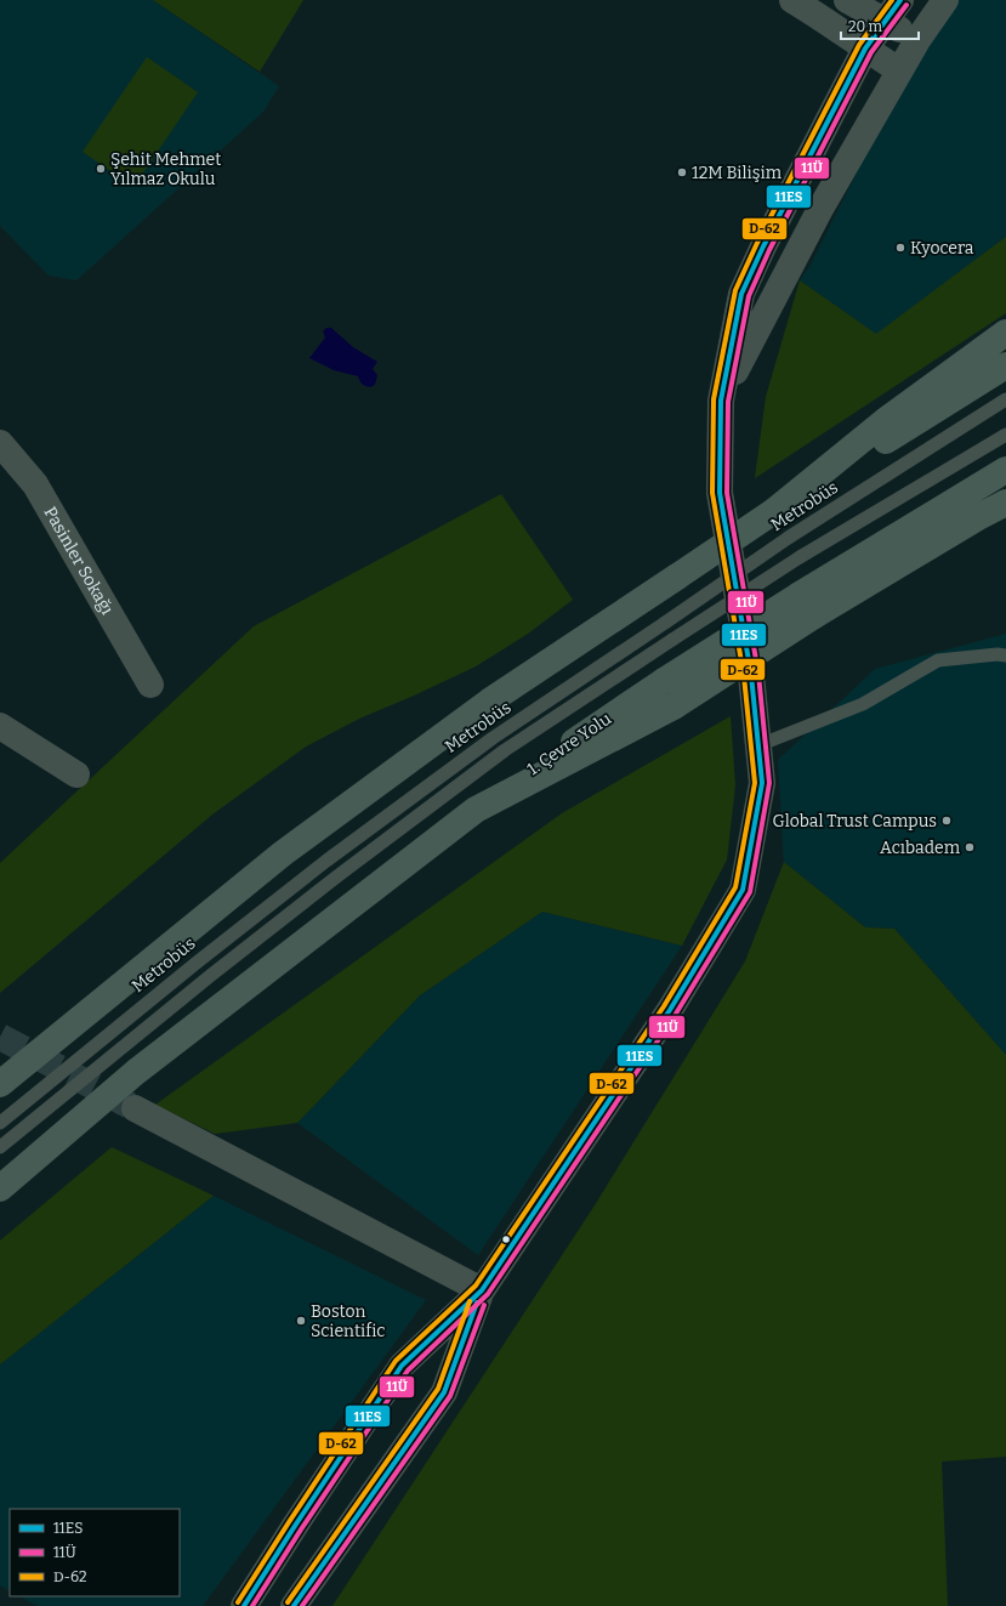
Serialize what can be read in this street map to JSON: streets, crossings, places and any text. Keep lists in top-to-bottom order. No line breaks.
{"streets":{"highway":["1. Çevre Yolu"],"street":["Pasinler Sokağı"],"lane":["Metrobüs"]},"places":["Şehit Mehmet Yılmaz Okulu","12M Bilişim","Kyocera","Global Trust Campus","Acıbadem","Boston Scientific"],"lines":["transit line 11ES","transit line D-62","transit line 11Ü"],"legend":["11ES","11Ü","D-62"],"scale_bar":"20 m"}
